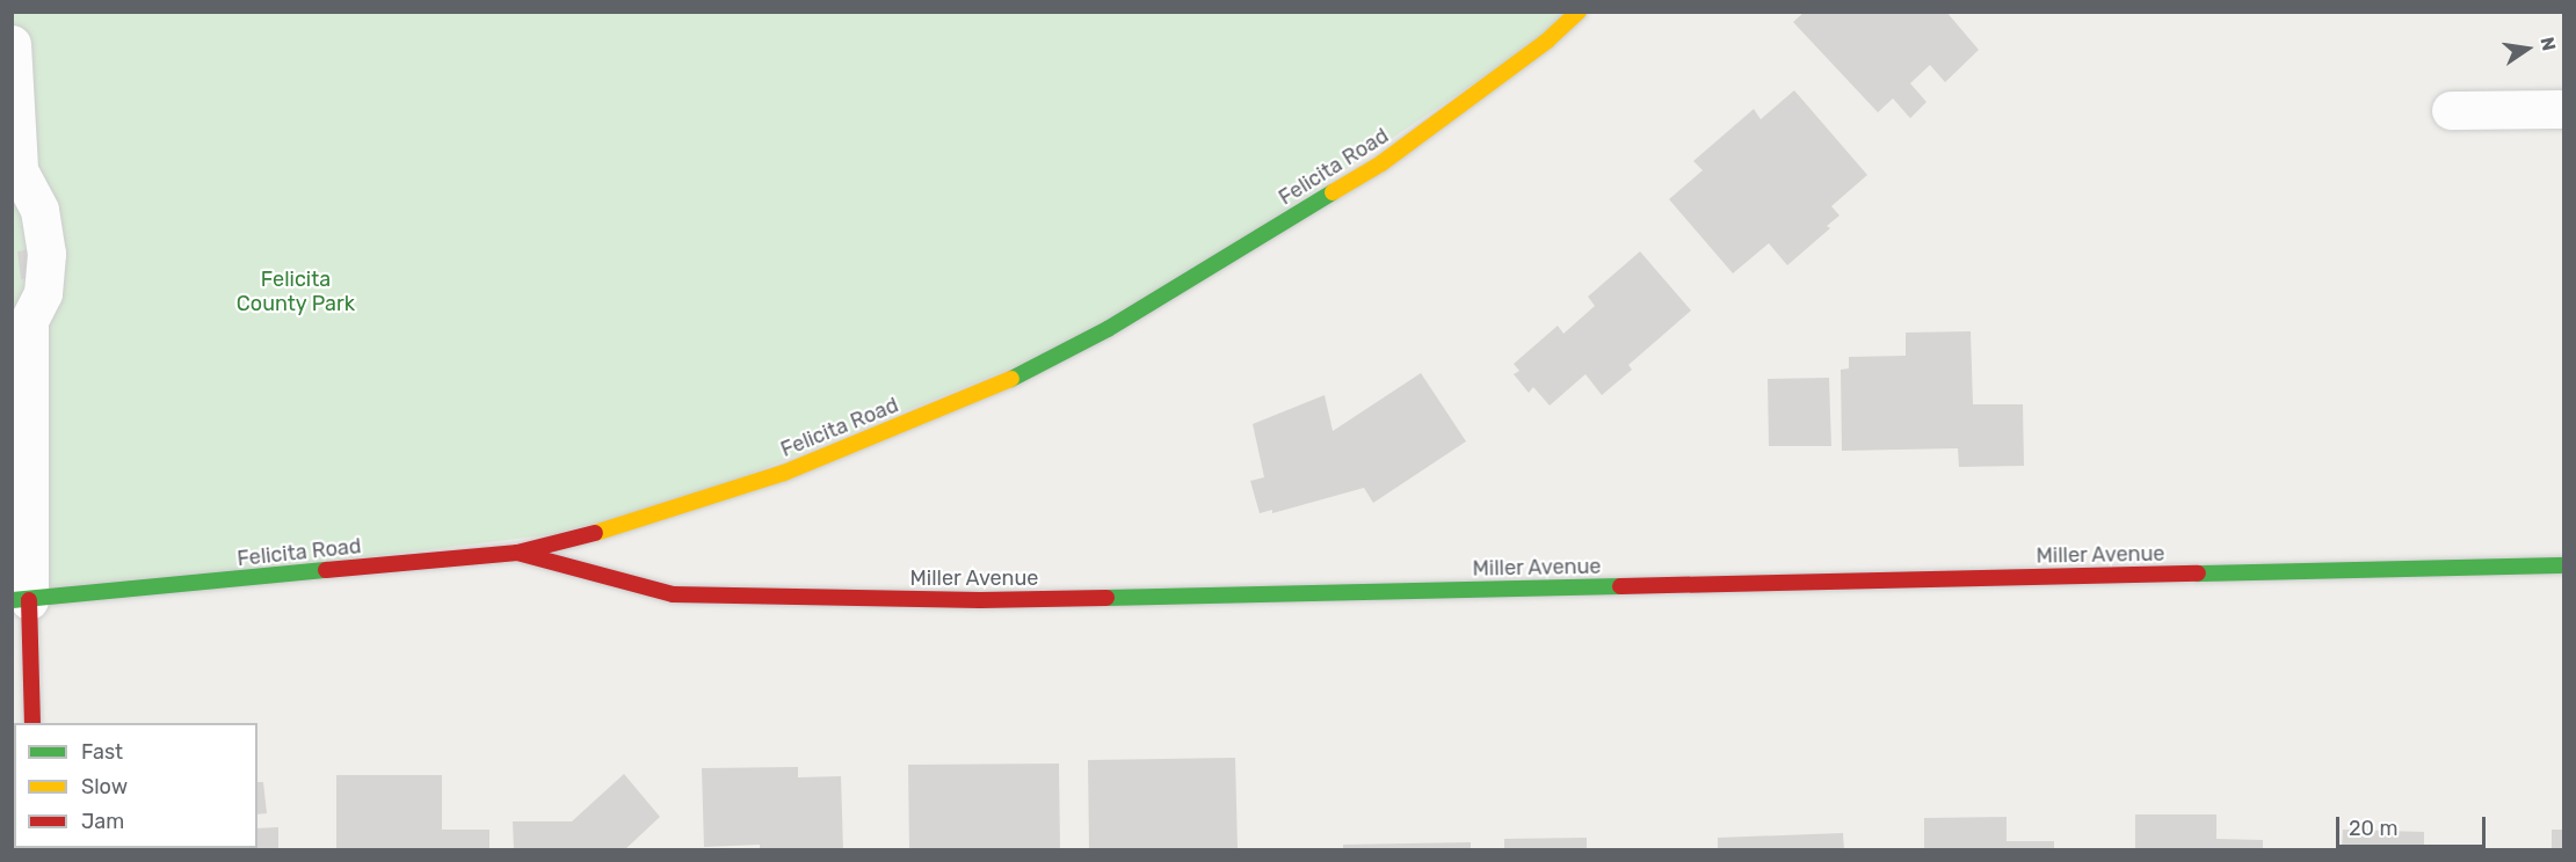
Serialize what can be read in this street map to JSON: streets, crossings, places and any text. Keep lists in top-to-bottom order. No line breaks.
{"streets":{"street":["Felicita Road","Miller Avenue"]},"crossings":[["Felicita Road","Miller Avenue"]],"parks":["Felicita County Park"],"legend":["Fast","Slow","Jam"],"scale_bar":"20 m","north":"right"}
